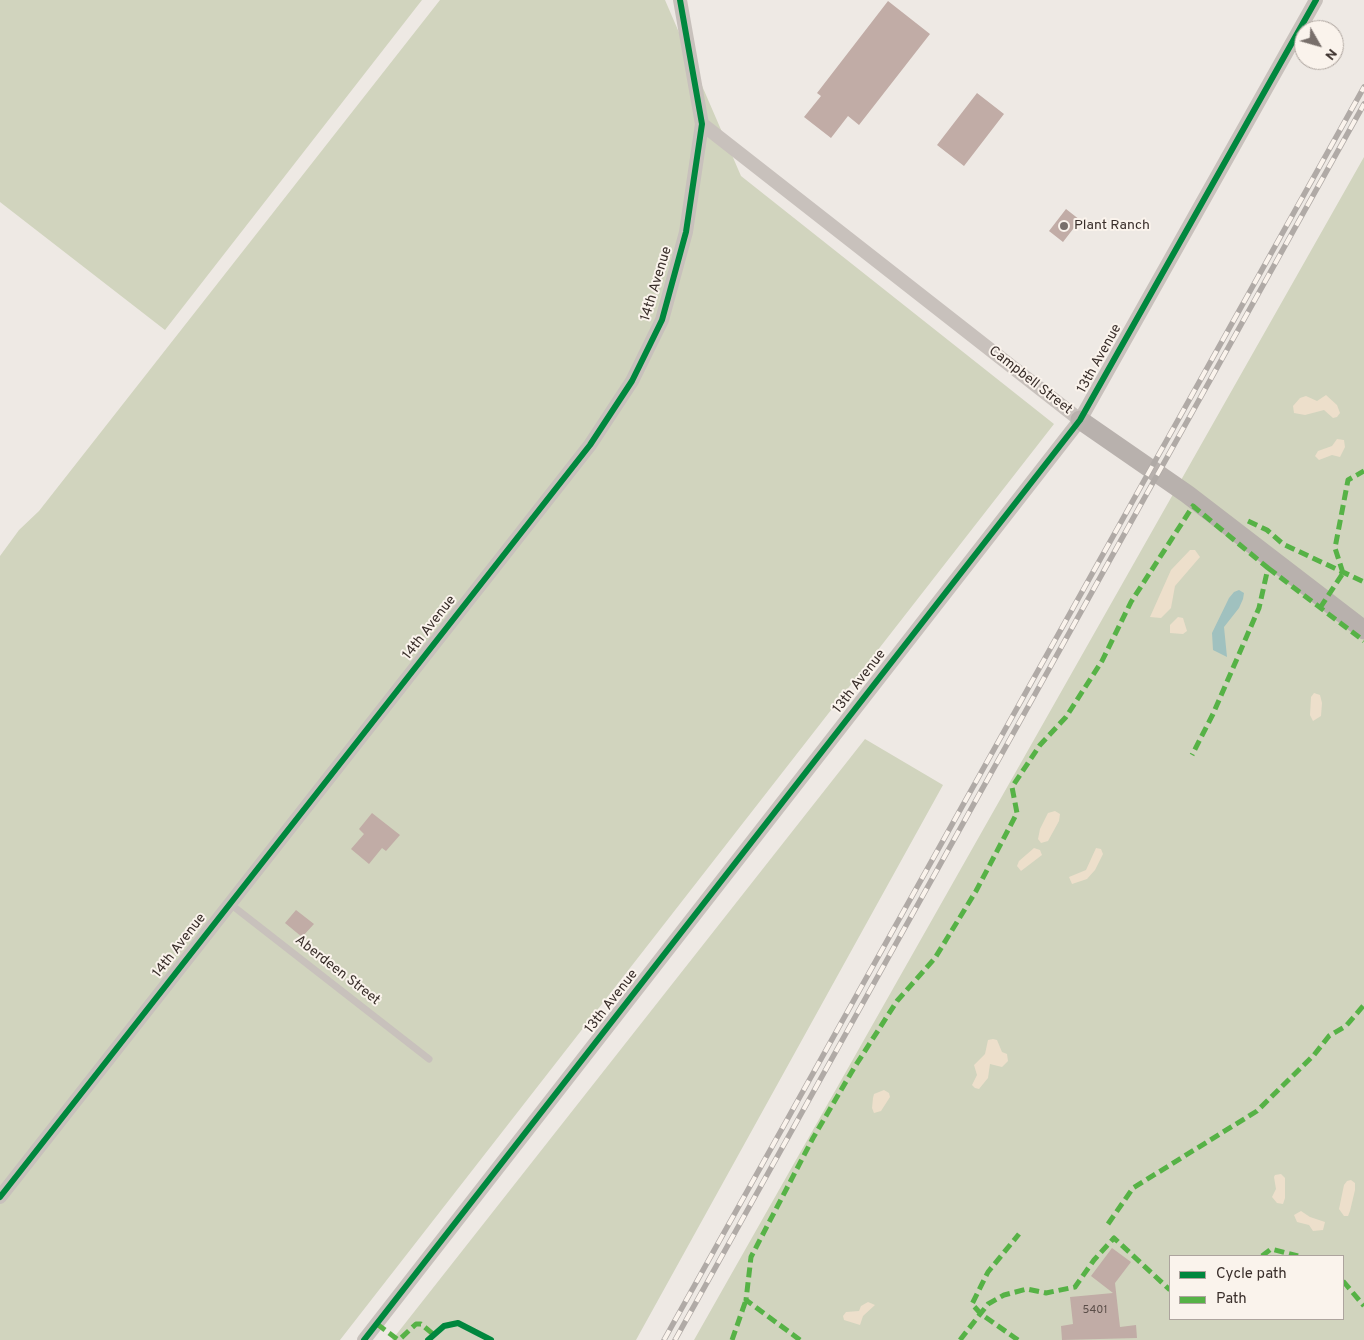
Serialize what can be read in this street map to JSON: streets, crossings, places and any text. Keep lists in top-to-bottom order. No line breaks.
{"streets":{"street":["14th Avenue","13th Avenue","Campbell Street"],"lane":["Aberdeen Street"]},"crossings":[["14th Avenue","Campbell Street"],["14th Avenue","Aberdeen Street"],["13th Avenue","Campbell Street"]],"places":["Plant Ranch"],"house_numbers":["5401"],"legend":["Cycle path","Path"],"north":"bottom right"}
